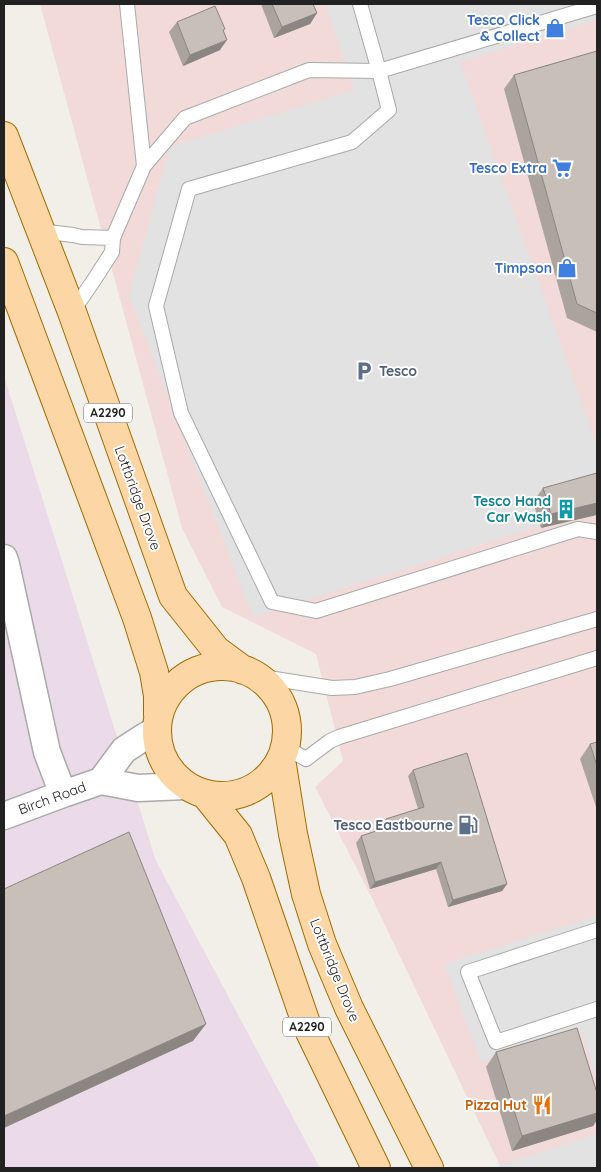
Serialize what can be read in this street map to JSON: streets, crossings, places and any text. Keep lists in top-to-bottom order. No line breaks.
{"streets":{"main road":["A2290","Lottbridge Drove"],"street":["Birch Road"]},"crossings":[["A2290","Lottbridge Drove"],["A2290","Birch Road"],["Lottbridge Drove","Birch Road"]],"places":{"shop":["Tesco Click & Collect","Timpson"],"supermarket":["Tesco Extra"],"parking":["Tesco"],"building":["Tesco Hand Car Wash"],"fuel station":["Tesco Eastbourne"],"restaurant":["Pizza Hut"]}}
